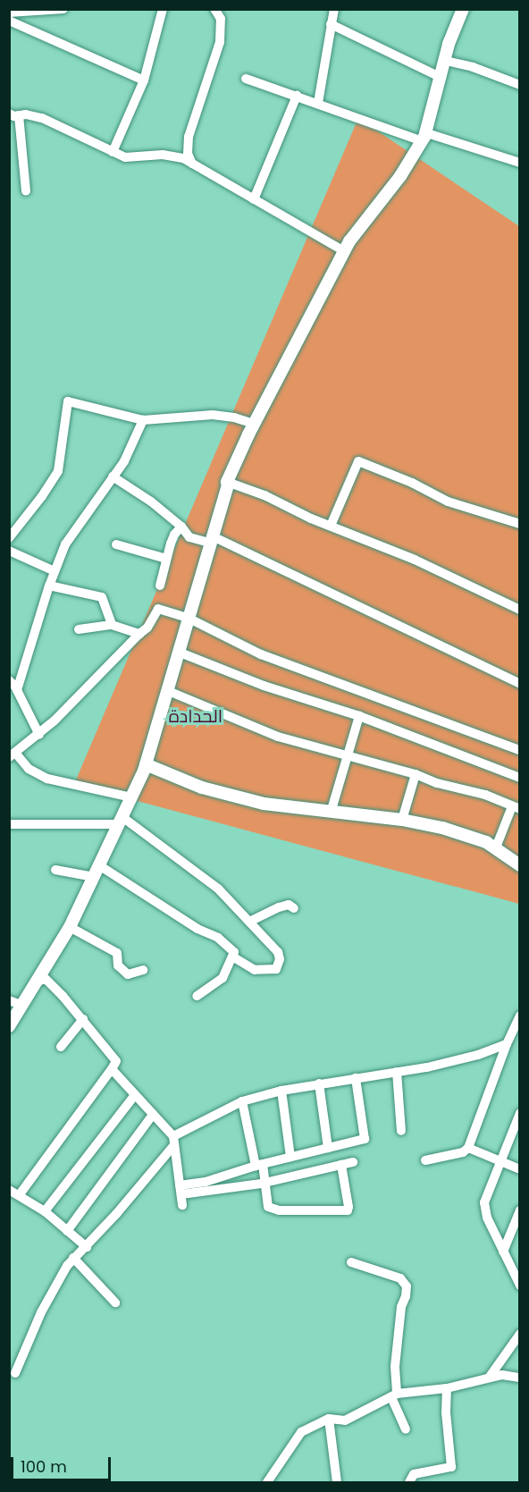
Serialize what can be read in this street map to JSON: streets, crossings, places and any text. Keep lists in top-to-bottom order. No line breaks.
{"districts":["الحدادة"],"scale_bar":"100 m"}
